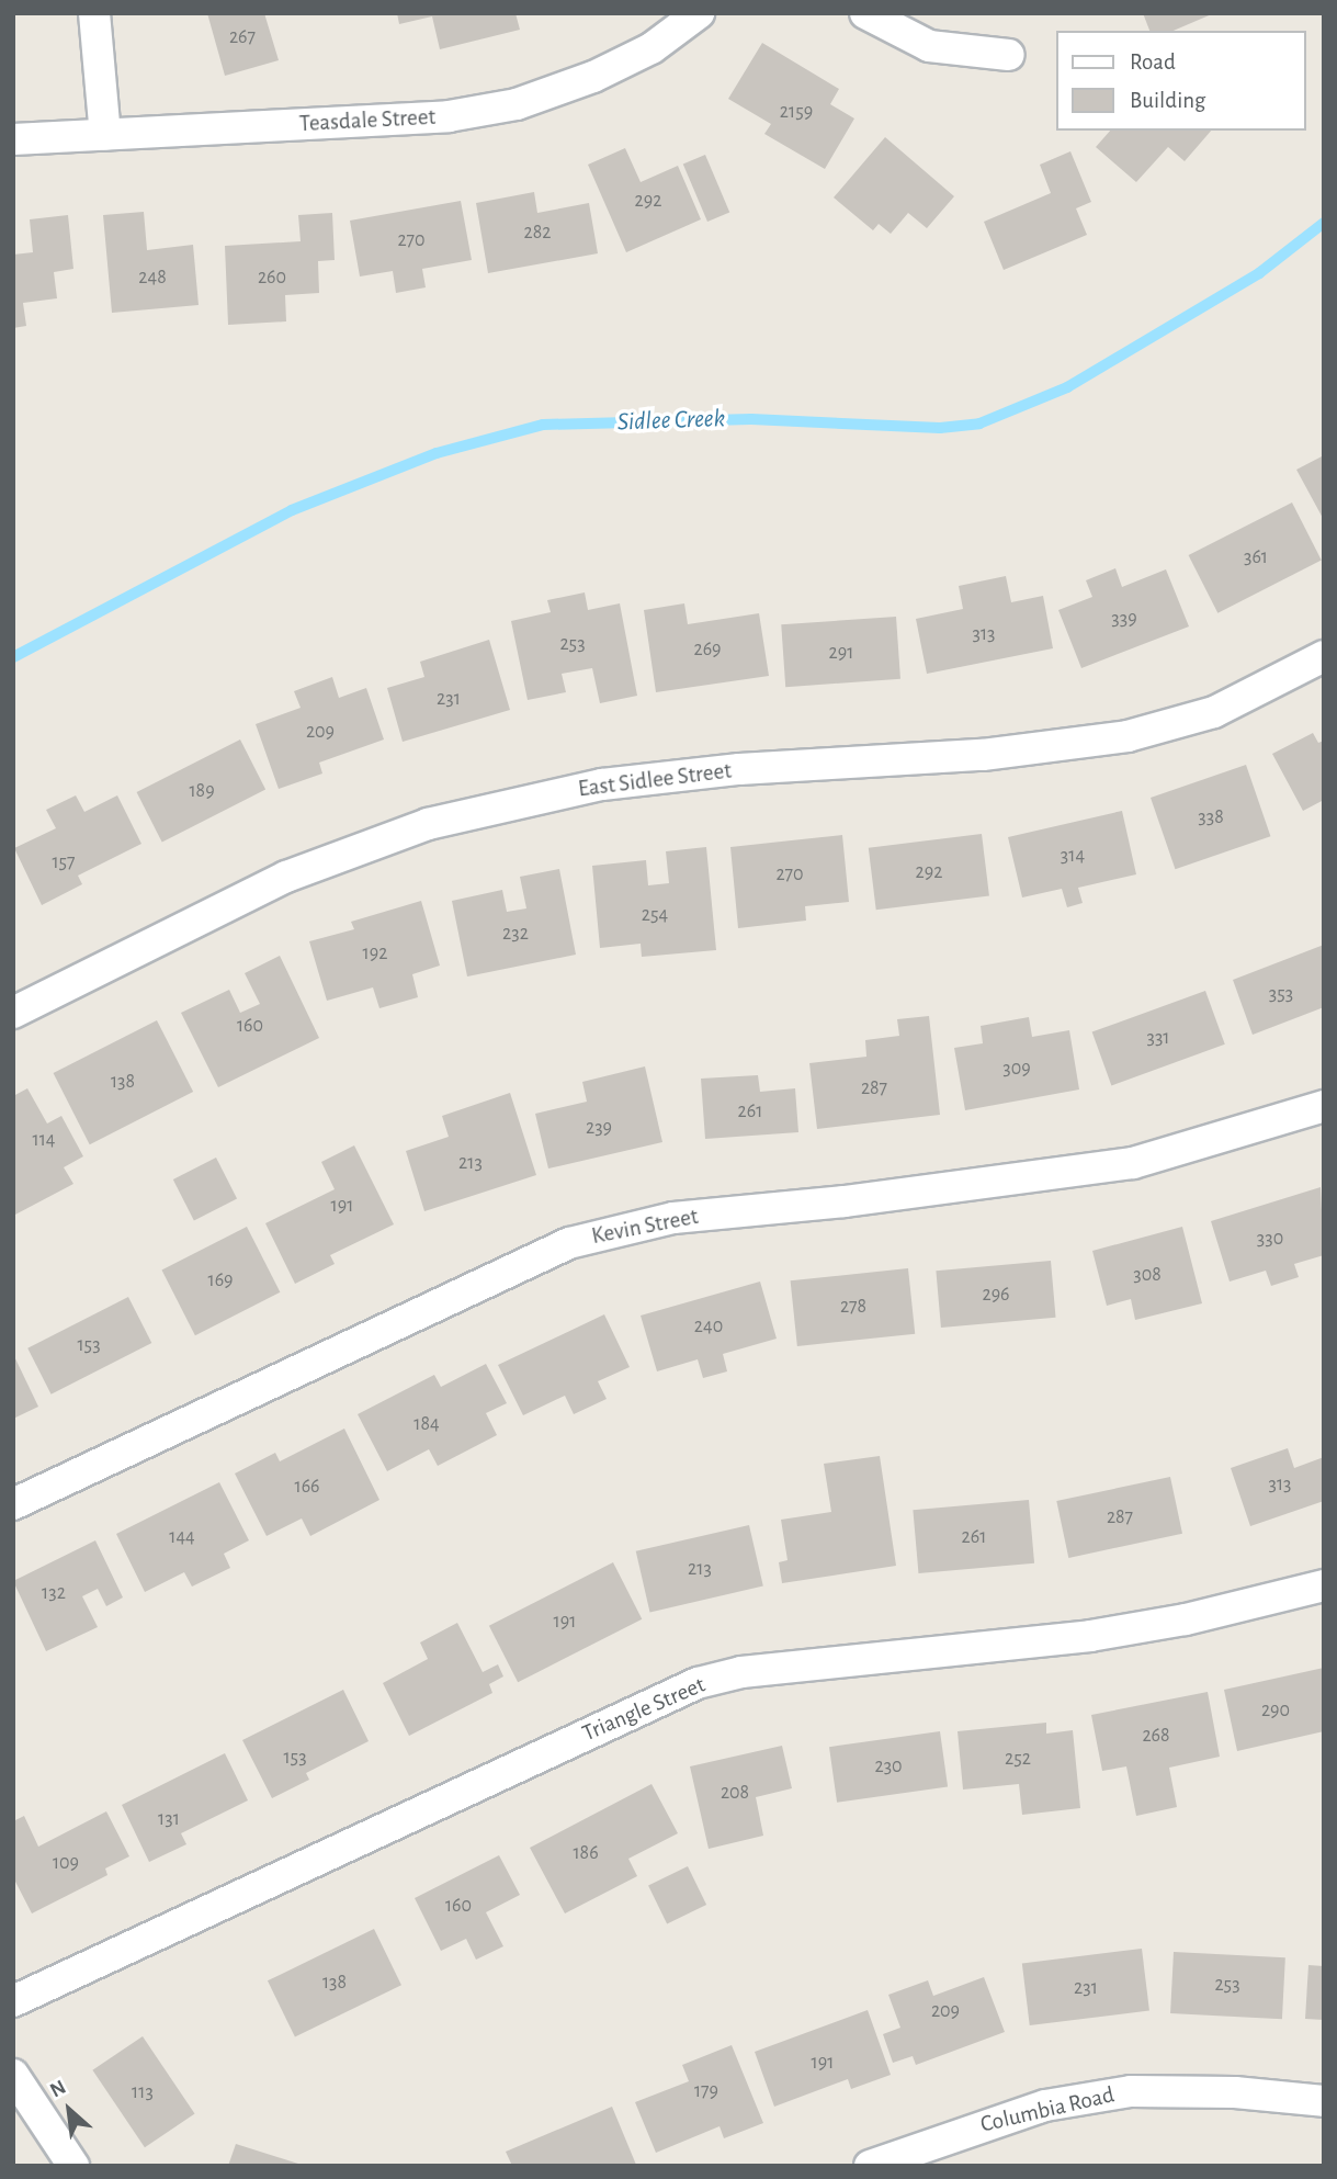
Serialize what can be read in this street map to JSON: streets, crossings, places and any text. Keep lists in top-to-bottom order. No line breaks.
{"streets":{"street":["Teasdale Street","East Sidlee Street","Kevin Street","Triangle Street","Columbia Road"]},"water":["Sidlee Creek"],"house_numbers":["267","2159","292","282","270","248","260","361","339","313","253","269","291","231","209","189","338","314","157","292","270","254","232","192","353","160","331","309","138","287","261","239","114","213","191","330","308","169","296","278","240","153","184","313","166","287","144","261","213","132","191","290","268","153","252","230","208","131","186","109","160","138","253","231","209","191","179","113"],"legend":["Road","Building"],"north":"top left"}
